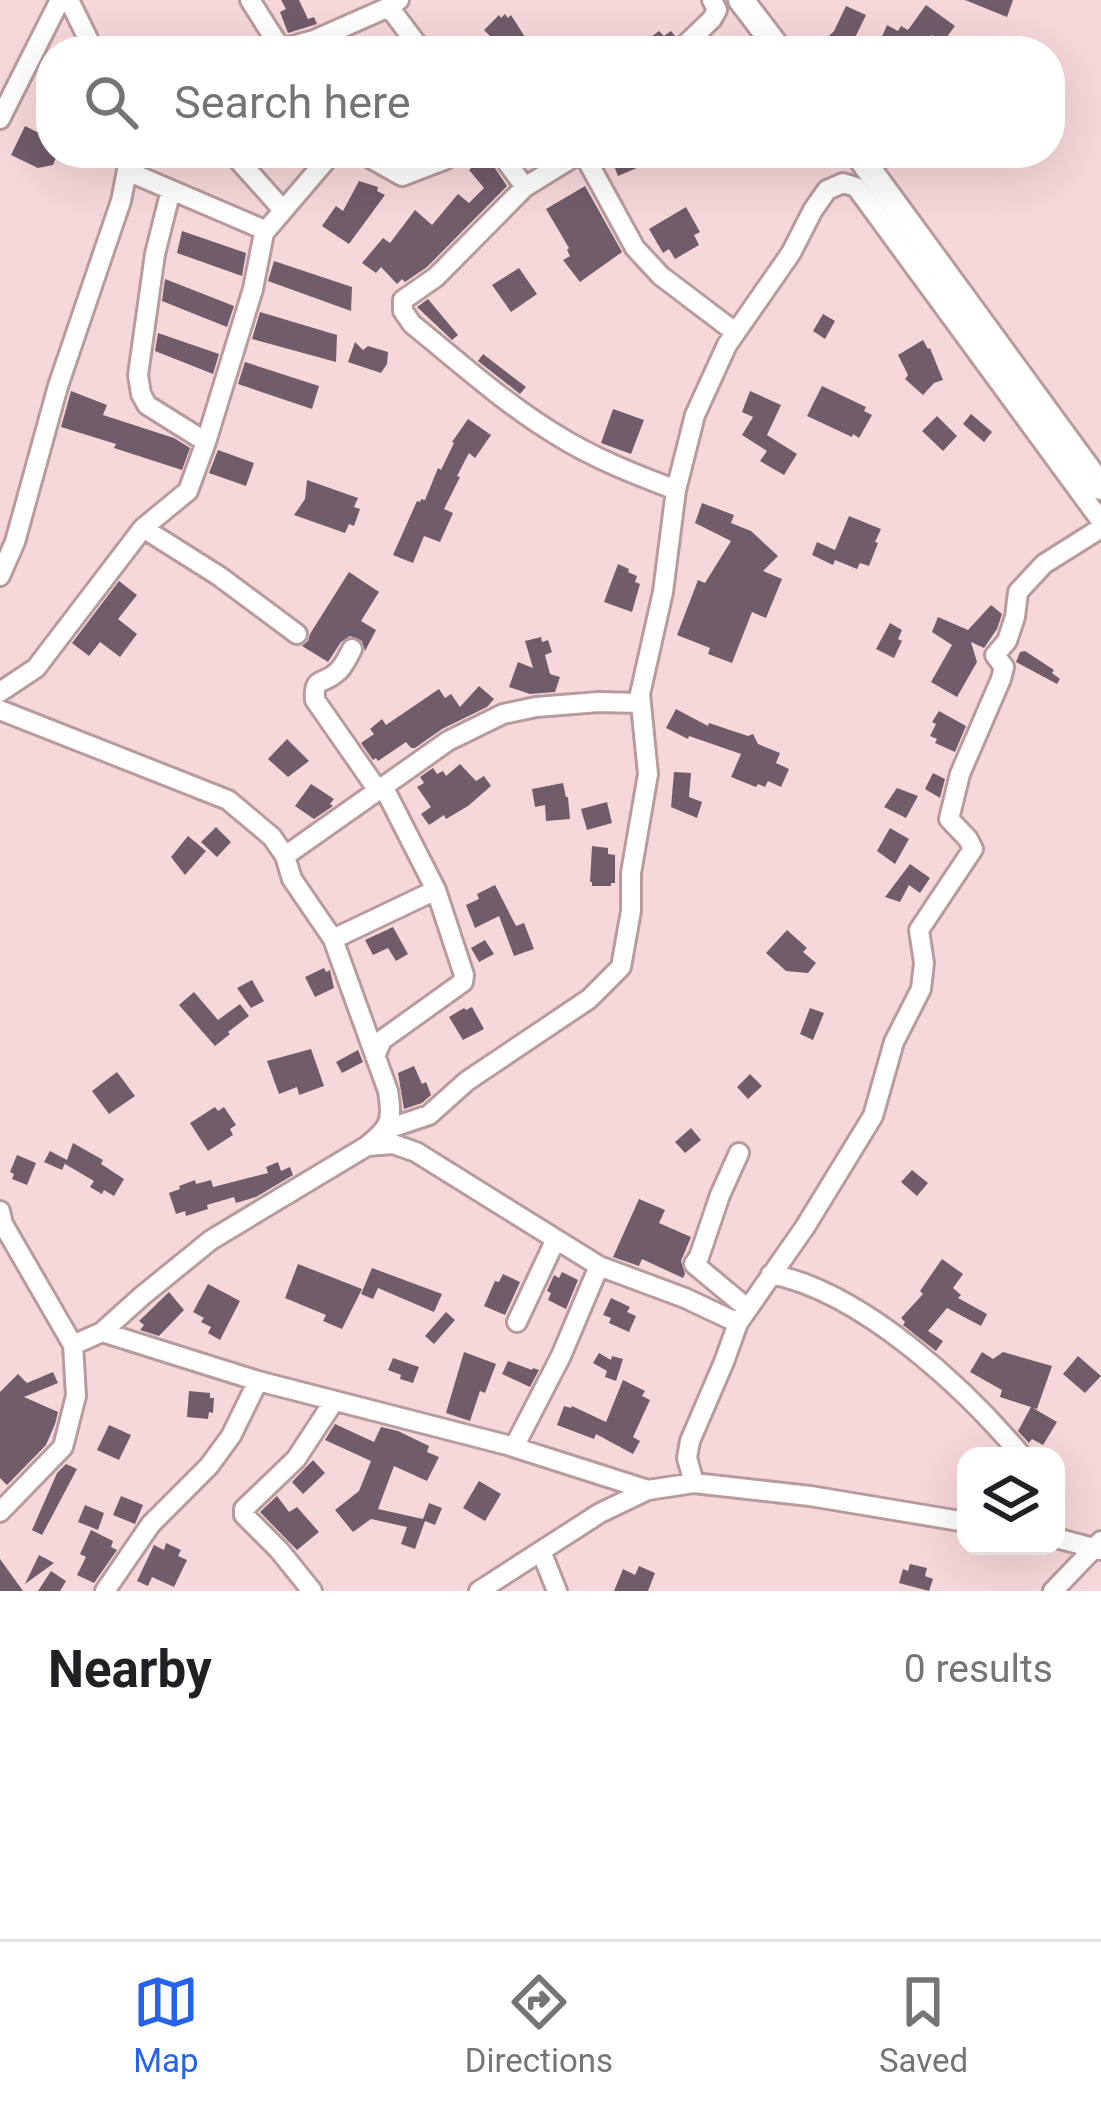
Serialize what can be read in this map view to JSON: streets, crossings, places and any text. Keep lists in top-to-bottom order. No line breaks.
{"page":{"search":"Search here","heading":["Nearby","0 results"],"nav":["Map","Directions","Saved"]}}
